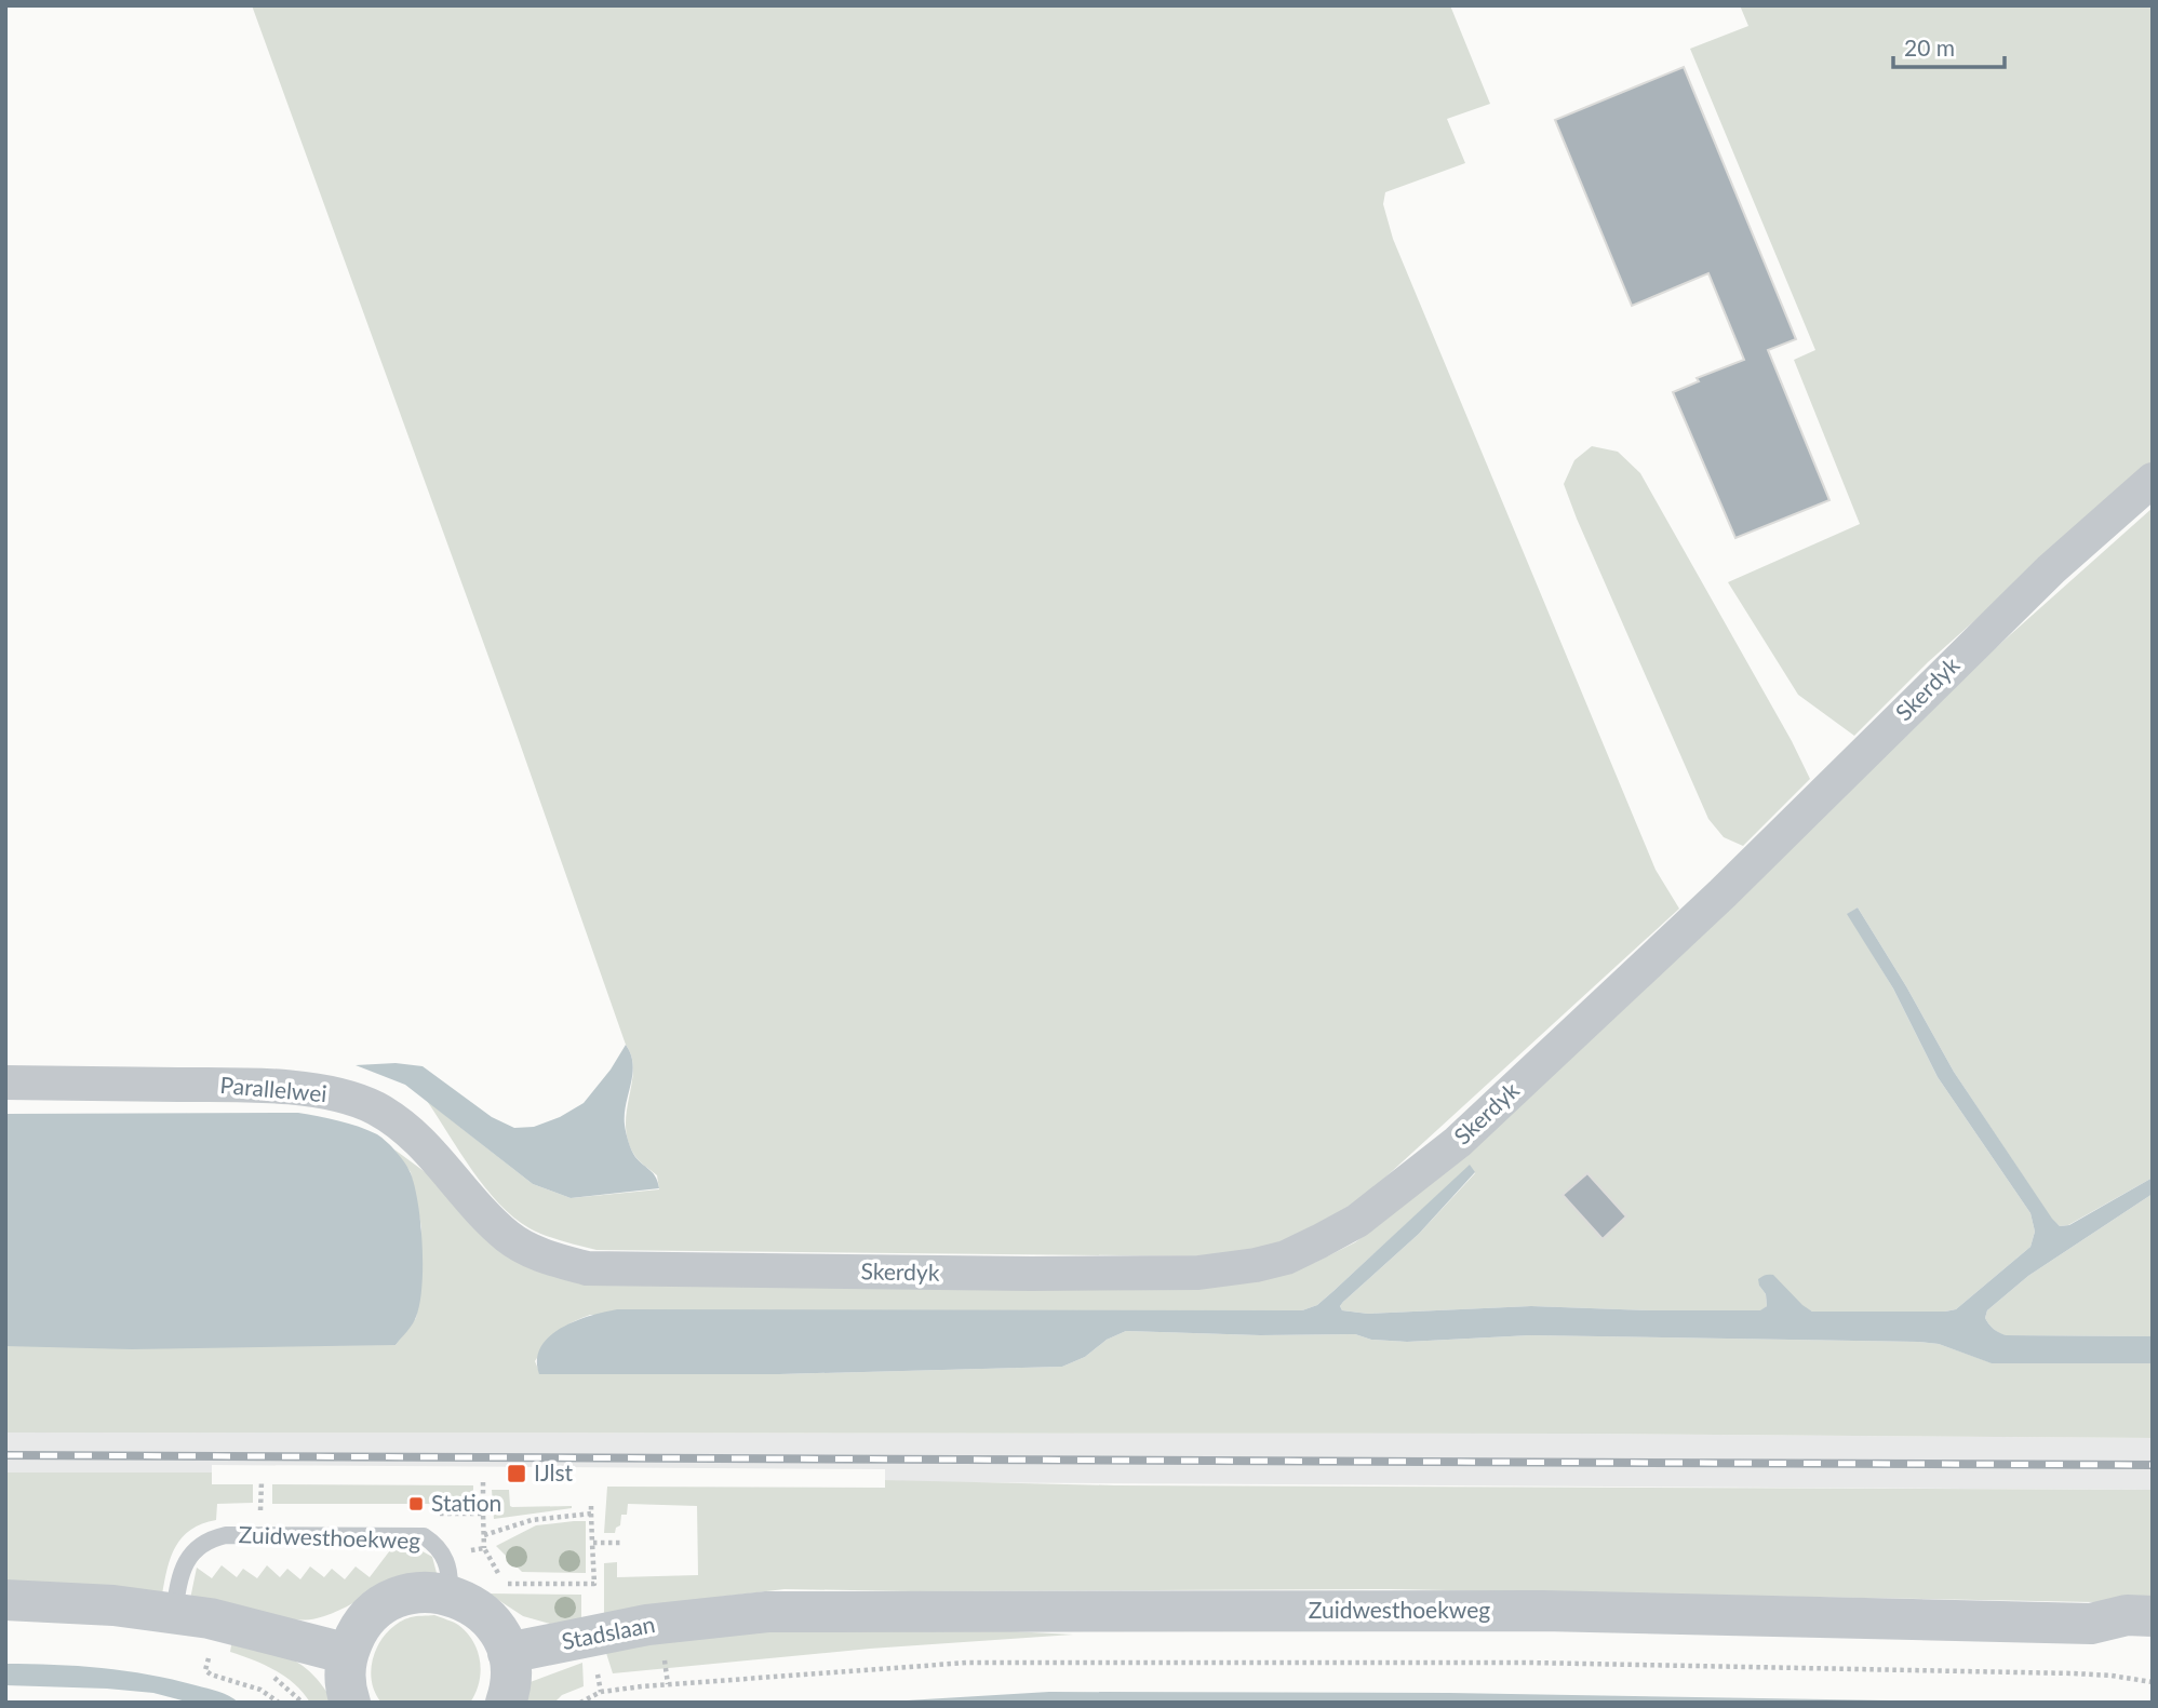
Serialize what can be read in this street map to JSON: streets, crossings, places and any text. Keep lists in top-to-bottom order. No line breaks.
{"streets":{"street":["Skerdyk","Parallelwei","Zuidwesthoekweg","Stadslaan"]},"crossings":[["Skerdyk","Parallelwei"],["Zuidwesthoekweg","Stadslaan"]],"places":{"transit":["IJlst","Station"]},"scale_bar":"20 m"}
